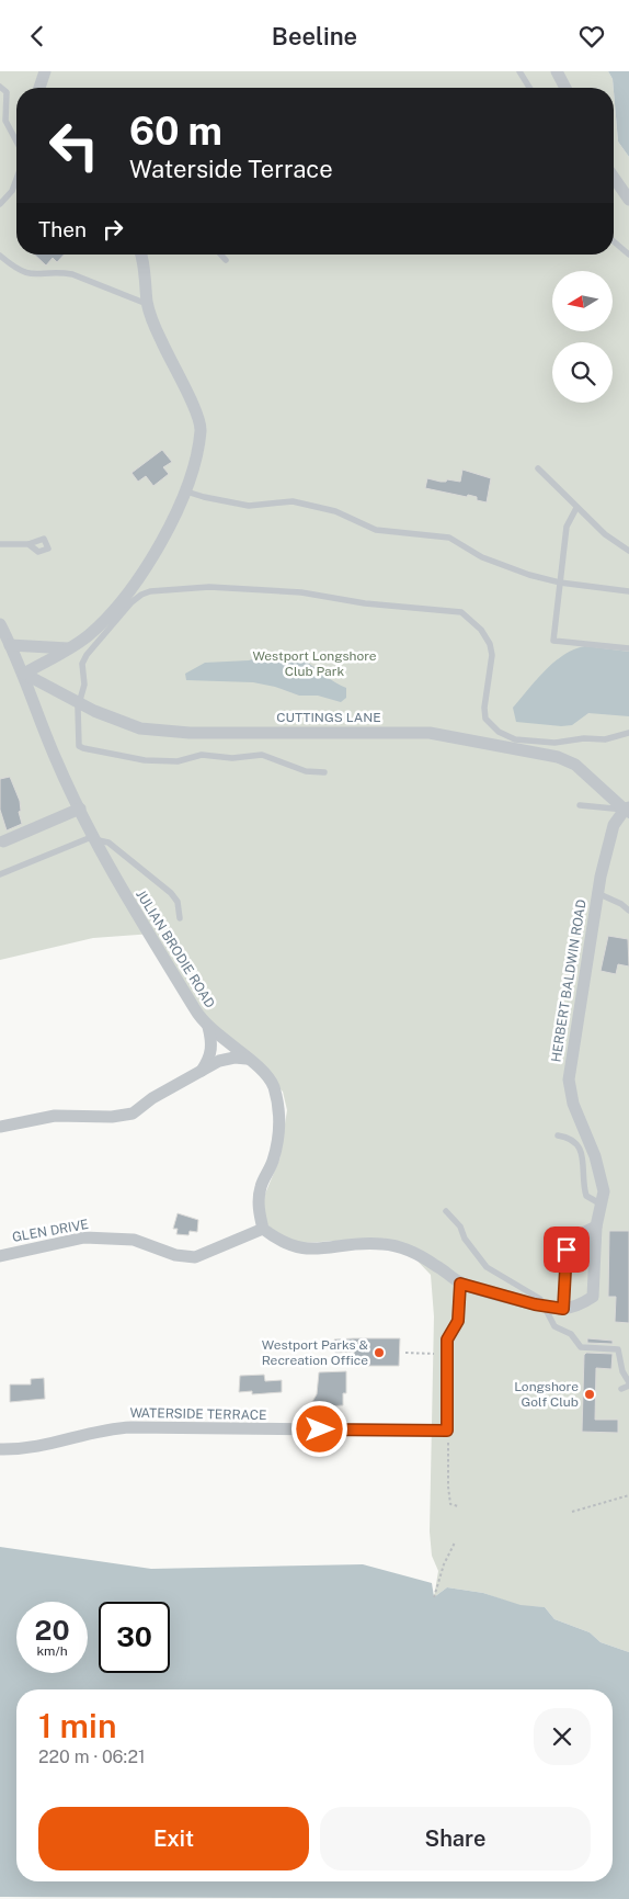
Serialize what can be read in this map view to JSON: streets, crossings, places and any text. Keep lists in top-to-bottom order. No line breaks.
{"streets":{"street":["CUTTINGS LANE","JULIAN BRODIE ROAD","HERBERT BALDWIN ROAD","GLEN DRIVE","WATERSIDE TERRACE"]},"crossings":[["CUTTINGS LANE","JULIAN BRODIE ROAD"],["CUTTINGS LANE","HERBERT BALDWIN ROAD"],["JULIAN BRODIE ROAD","GLEN DRIVE"]],"parks":["Westport Longshore Club Park"],"places":["Westport Parks & Recreation Office","Longshore Golf Club"],"north":"left","page":{"header":"Beeline","turn":["60 m","Waterside Terrace"],"then":"Then","speed":"20 km/h","limit":"30","heading":["1 min","220 m · 06:21"],"buttons":["Exit","Share"]}}
